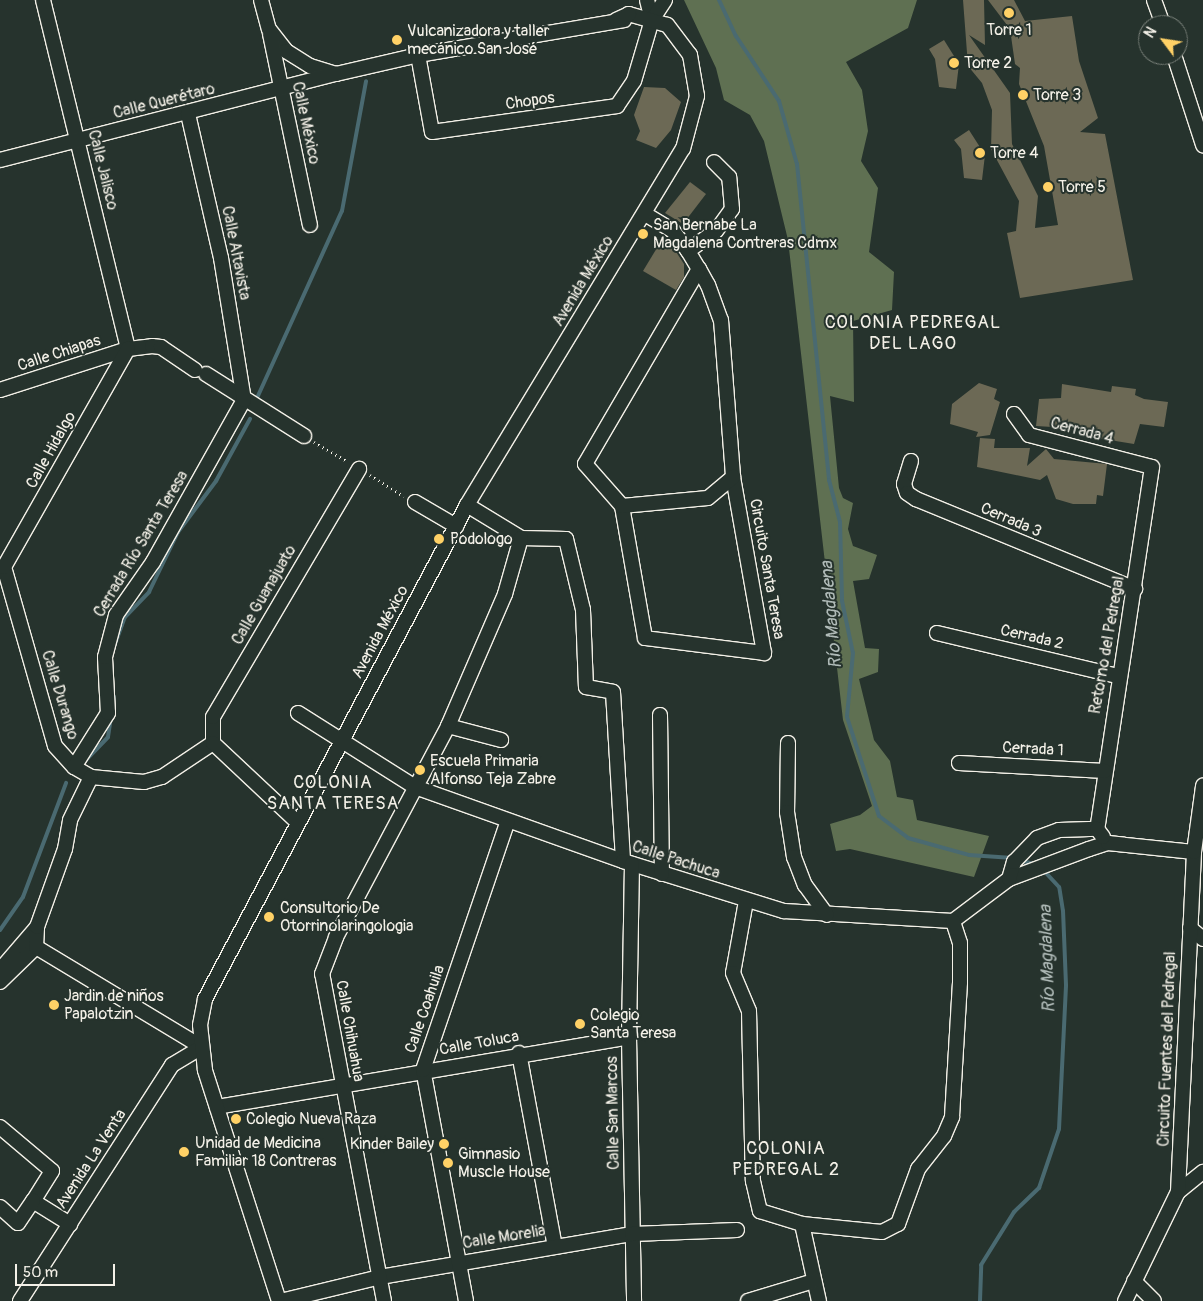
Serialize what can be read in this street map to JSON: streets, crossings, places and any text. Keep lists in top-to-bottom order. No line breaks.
{"streets":{"street":["Calle Querétaro","Chopos","Calle México","Calle Jalisco","Calle Altavista","Avenida México","Calle Chiapas","Cerrada 4","Calle Hidalgo","Cerrada 3","Cerrada Río Santa Teresa","Circuito Santa Teresa","Calle Guanajuato","Cerrada 2","Retorno del Pedregal","Calle Durango","Cerrada 1","Calle Pachuca","Calle Coahuila","Calle Chihuahua","Calle Toluca","Circuito Fuentes del Pedregal","Calle San Marcos","Avenida La Venta","Calle Morelia"]},"crossings":[["Calle Querétaro","Calle México"],["Calle Querétaro","Calle Jalisco"],["Calle Querétaro","Calle Altavista"],["Chopos","Avenida México"],["Calle Jalisco","Calle Chiapas"],["Calle Jalisco","Calle Hidalgo"],["Calle Altavista","Calle Chiapas"],["Calle Altavista","Cerrada Río Santa Teresa"],["Avenida México","Circuito Santa Teresa"],["Avenida México","Calle Pachuca"],["Avenida México","Calle Toluca"],["Avenida México","Avenida La Venta"],["Avenida México","Calle Morelia"],["Calle Chiapas","Calle Hidalgo"],["Calle Chiapas","Cerrada Río Santa Teresa"],["Cerrada 4","Retorno del Pedregal"],["Calle Hidalgo","Calle Durango"],["Cerrada 3","Retorno del Pedregal"],["Cerrada Río Santa Teresa","Calle Durango"],["Calle Guanajuato","Calle Durango"],["Cerrada 2","Retorno del Pedregal"],["Retorno del Pedregal","Cerrada 1"],["Calle Pachuca","Calle Coahuila"],["Calle Pachuca","Calle Chihuahua"],["Calle Pachuca","Calle San Marcos"],["Calle Coahuila","Calle Toluca"],["Calle Coahuila","Calle Morelia"],["Calle Chihuahua","Calle Toluca"],["Calle Chihuahua","Calle San Marcos"],["Calle Chihuahua","Calle Morelia"],["Calle Toluca","Calle San Marcos"],["Calle San Marcos","Calle Morelia"]],"districts":["COLONIA PEDREGAL DEL LAGO","COLONIA SANTA TERESA","COLONIA PEDREGAL 2"],"water":["Río Magdalena"],"places":["Torre 1","Vulcanizadora y taller mecánico San José","Torre 2","Torre 3","Torre 4","Torre 5","San Bernabe La Magdalena Contreras Cdmx","Podologo","Escuela Primaria Alfonso Teja Zabre","Consultorio De Otorrinolaringologia","Jardin de niños Papalotzin","Colegio Santa Teresa","Colegio Nueva Raza","Kinder Bailey","Unidad de Medicina Familiar 18 Contreras","Gimnasio Muscle House"],"scale_bar":"50 m","north":"top left"}
